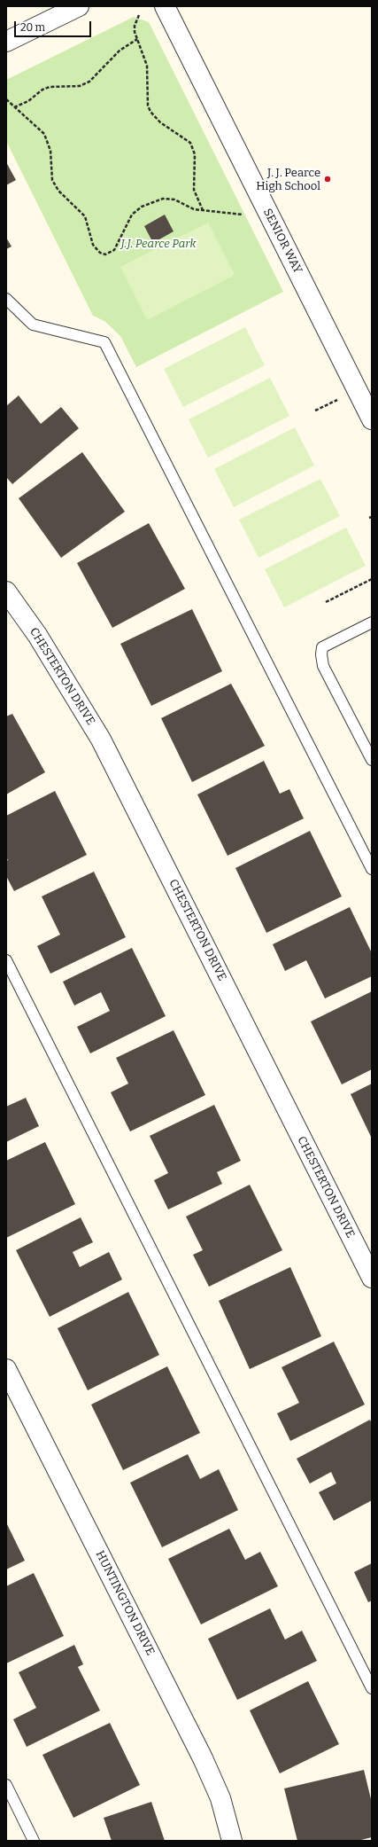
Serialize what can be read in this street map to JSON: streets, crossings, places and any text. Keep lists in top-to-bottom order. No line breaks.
{"streets":{"street":["SENIOR WAY","CHESTERTON DRIVE","HUNTINGTON DRIVE"]},"parks":["J.J. Pearce Park"],"places":["J. J. Pearce High School"],"scale_bar":"20 m"}
